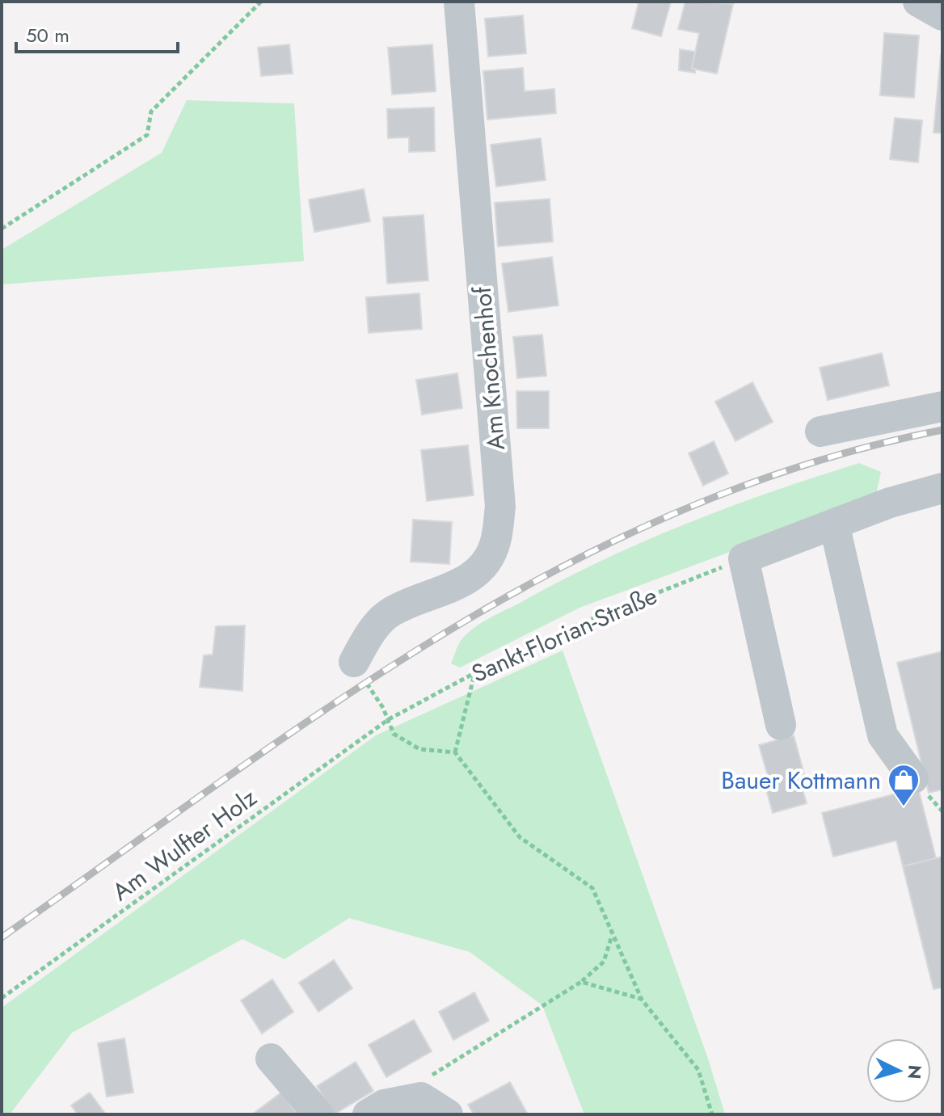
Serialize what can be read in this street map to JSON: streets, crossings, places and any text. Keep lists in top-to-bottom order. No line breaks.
{"streets":{"street":["Am Knochenhof"],"path":["Sankt-Florian-Straße","Am Wulfter Holz"]},"crossings":[["Sankt-Florian-Straße","Am Wulfter Holz"]],"places":{"shop":["Bauer Kottmann"]},"scale_bar":"50 m","north":"right"}
